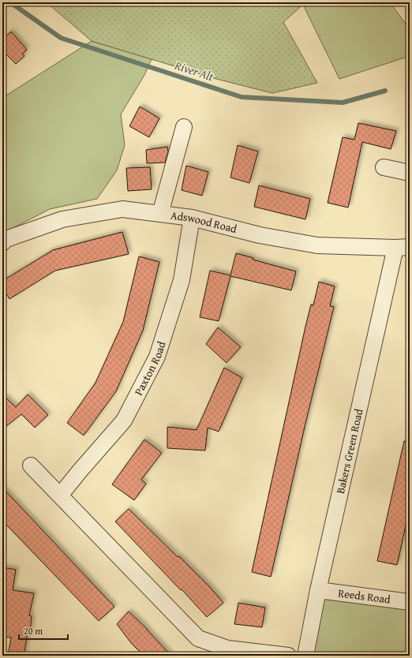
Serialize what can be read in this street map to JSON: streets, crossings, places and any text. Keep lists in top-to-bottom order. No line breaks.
{"streets":{"street":["Adswood Road","Paxton Road","Bakers Green Road","Reeds Road"]},"crossings":[["Adswood Road","Paxton Road"],["Adswood Road","Bakers Green Road"],["Bakers Green Road","Reeds Road"]],"water":["River Alt"],"scale_bar":"20 m"}
